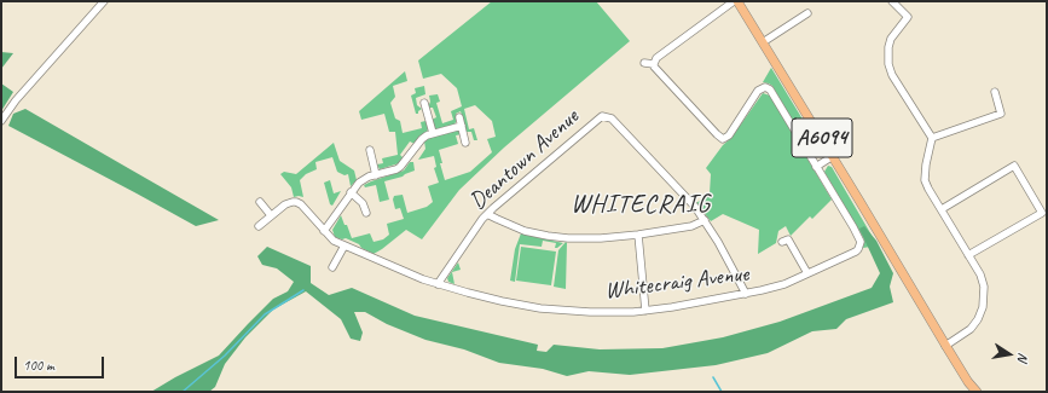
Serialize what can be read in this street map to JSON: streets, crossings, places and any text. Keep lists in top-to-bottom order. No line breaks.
{"streets":{"main road":["A6094"],"street":["Deantown Avenue","Whitecraig Avenue"]},"crossings":[["Deantown Avenue","Whitecraig Avenue"]],"districts":["WHITECRAIG"],"scale_bar":"100 m","north":"right"}
